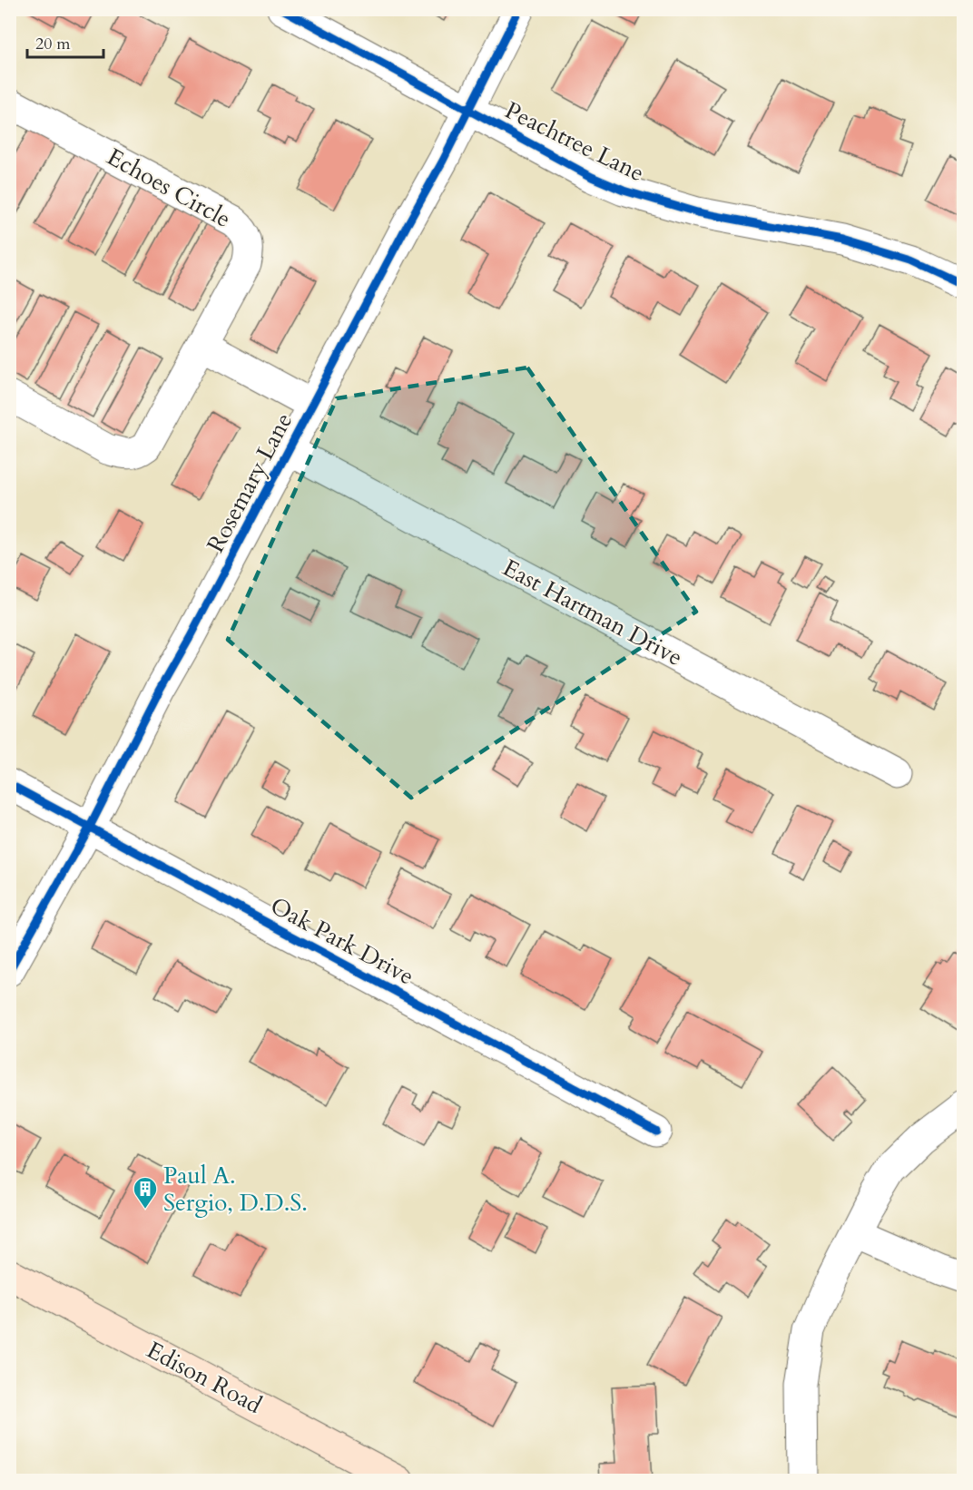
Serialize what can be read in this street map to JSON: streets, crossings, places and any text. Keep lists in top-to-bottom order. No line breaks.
{"streets":{"main road":["Edison Road"],"street":["Peachtree Lane","Echoes Circle","Rosemary Lane","East Hartman Drive","Oak Park Drive"]},"crossings":[["Peachtree Lane","Rosemary Lane"],["Rosemary Lane","East Hartman Drive"],["Rosemary Lane","Oak Park Drive"]],"places":{"building":["Paul A. Sergio, D.D.S."]},"scale_bar":"20 m"}
